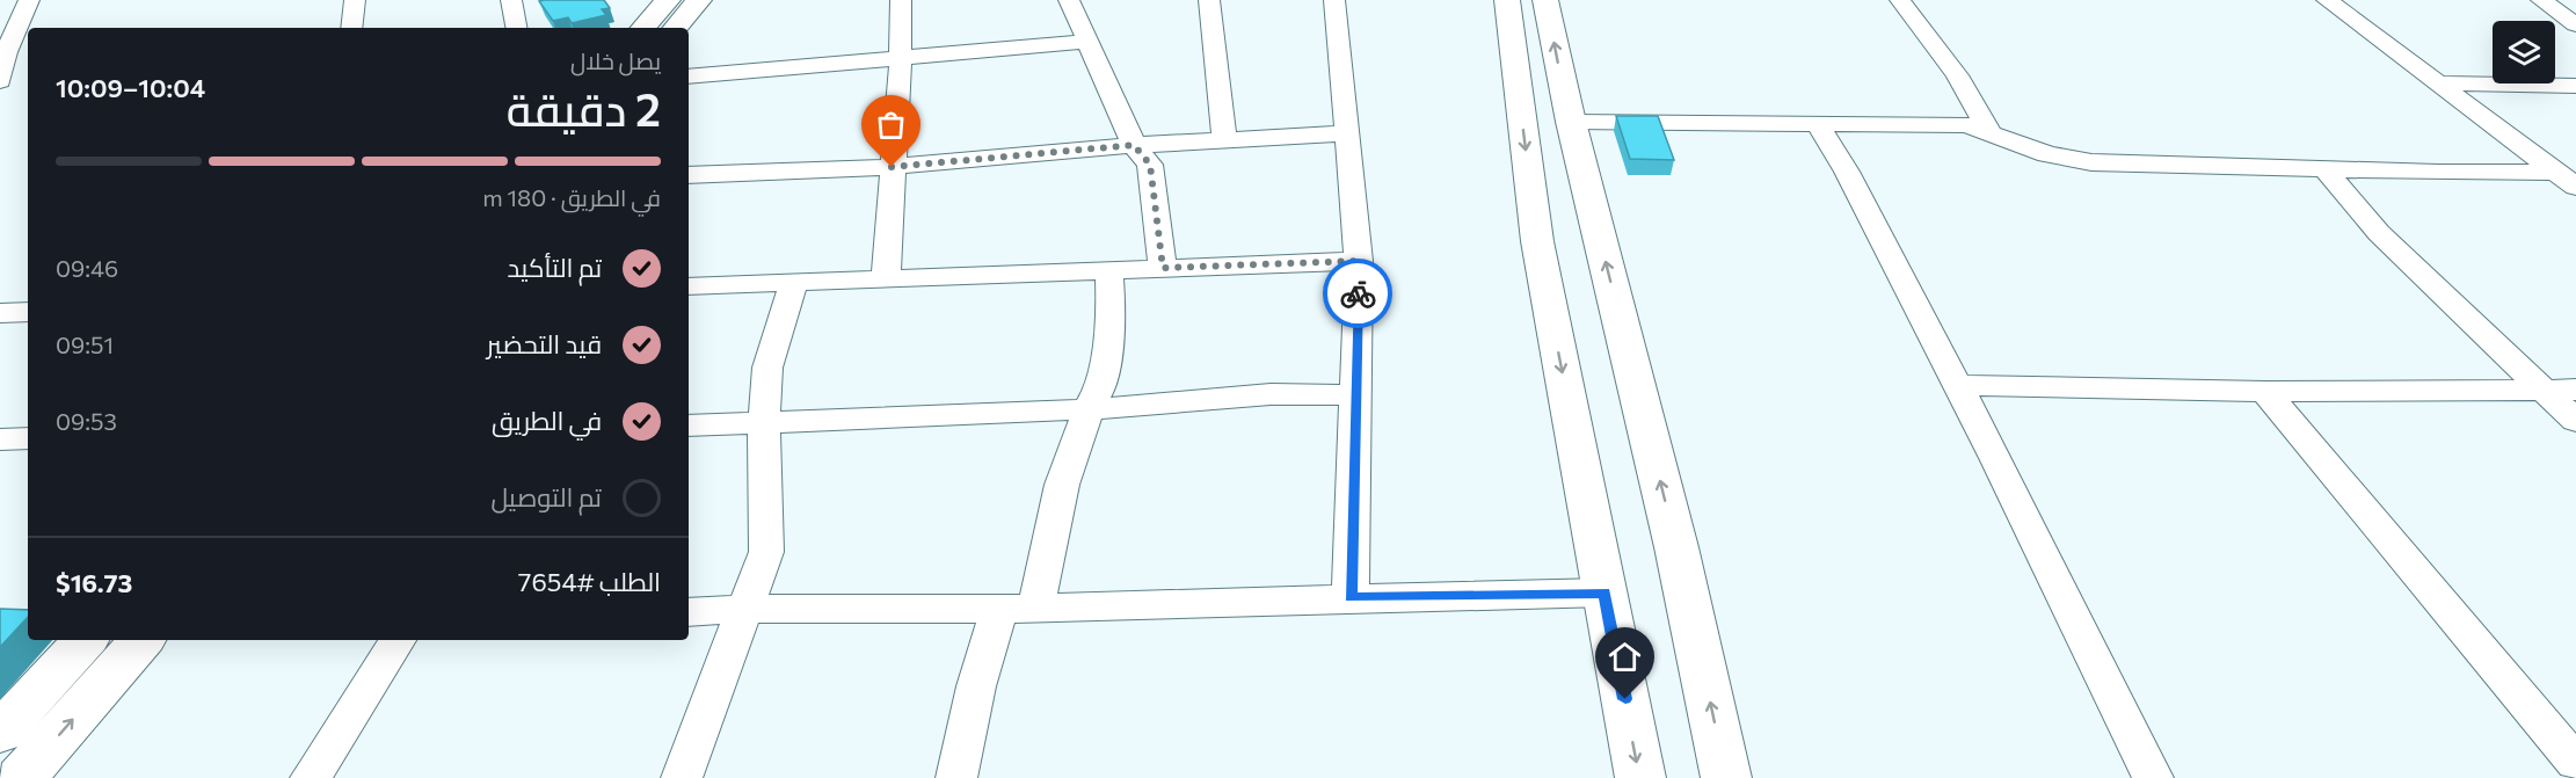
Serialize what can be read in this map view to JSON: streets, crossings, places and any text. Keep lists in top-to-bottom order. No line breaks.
{"page":{"heading":["2 دقيقة","يصل خلال","10:04–10:09"],"panel":["الطلب #7654","$16.73"],"bar":"في الطريق · 180 m","list":[["تم التأكيد","09:46"],["قيد التحضير","09:51"],["في الطريق","09:53"],"تم التوصيل"]}}
